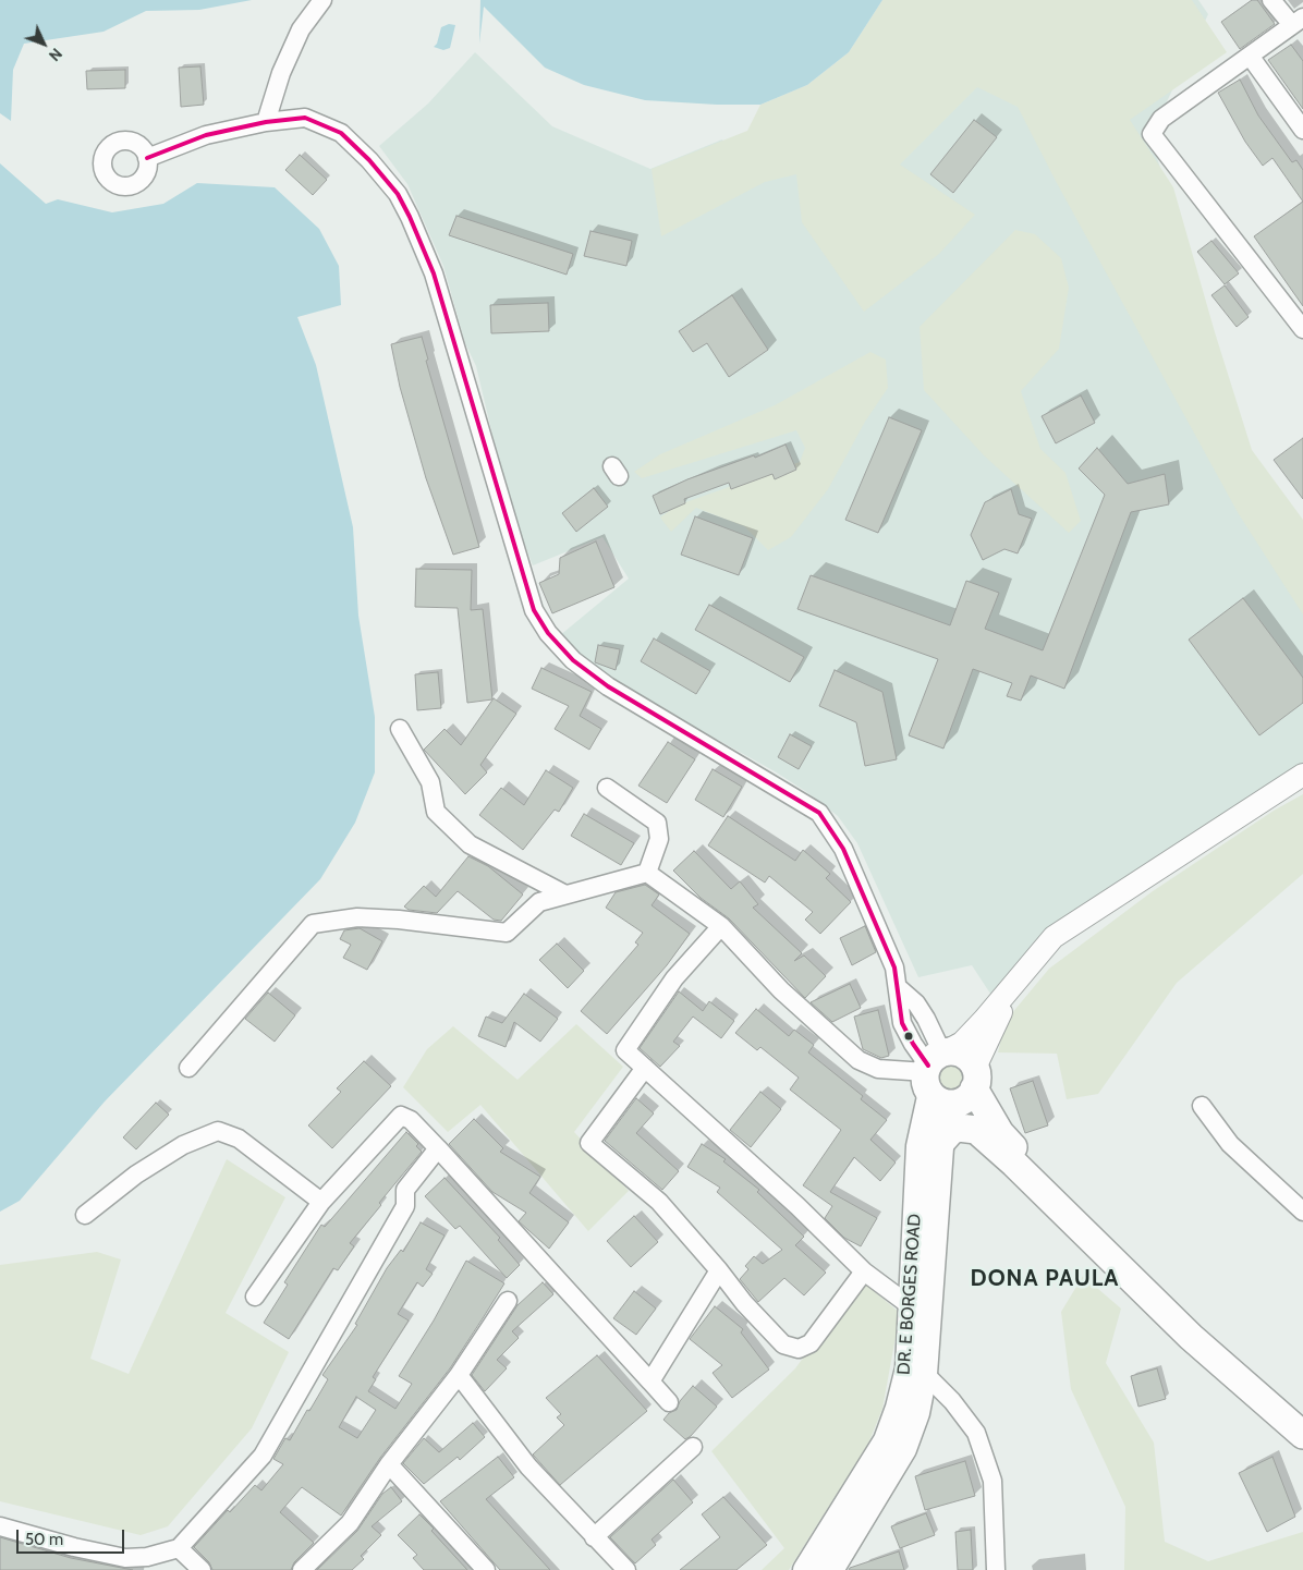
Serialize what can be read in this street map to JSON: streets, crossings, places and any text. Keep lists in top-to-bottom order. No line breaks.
{"streets":{"main road":["DR. E BORGES ROAD"]},"districts":["DONA PAULA"],"scale_bar":"50 m","north":"bottom right"}
